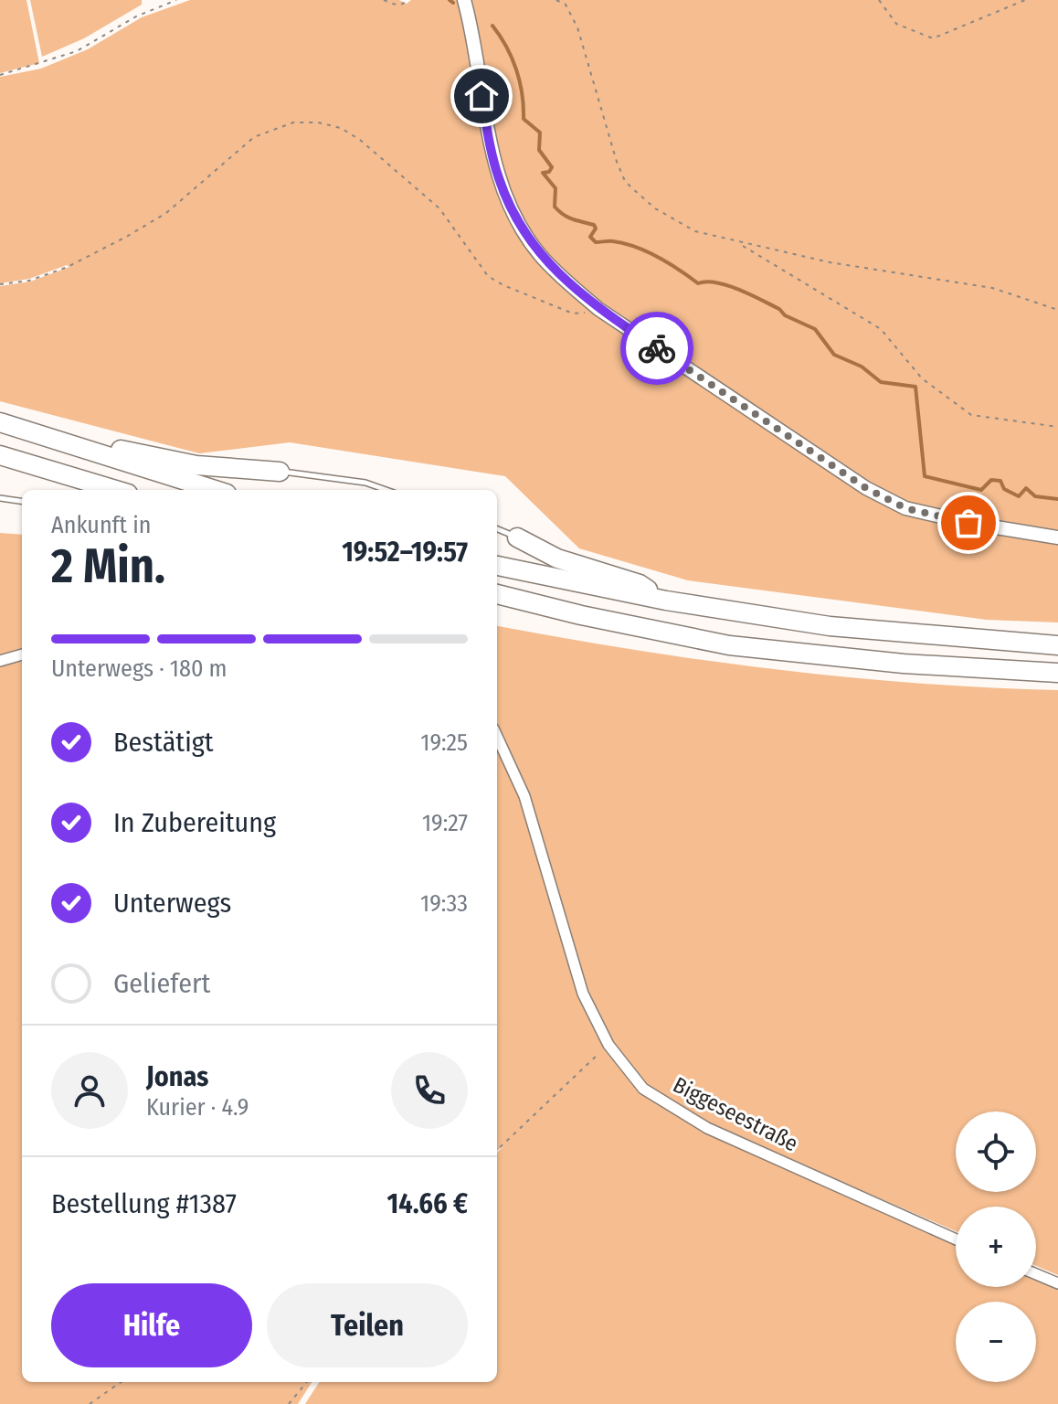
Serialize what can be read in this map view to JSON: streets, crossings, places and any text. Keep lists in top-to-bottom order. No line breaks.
{"streets":{"street":["Biggeseestraße"]},"page":{"heading":["2 Min.","Ankunft in","19:52–19:57"],"panel":["Jonas","Kurier · 4.9","Bestellung #1387","14.66 €"],"bar":"Unterwegs · 180 m","list":[["Bestätigt","19:25"],["In Zubereitung","19:27"],["Unterwegs","19:33"],"Geliefert"],"map_buttons":["+","−"],"buttons":["Hilfe","Teilen"]}}
